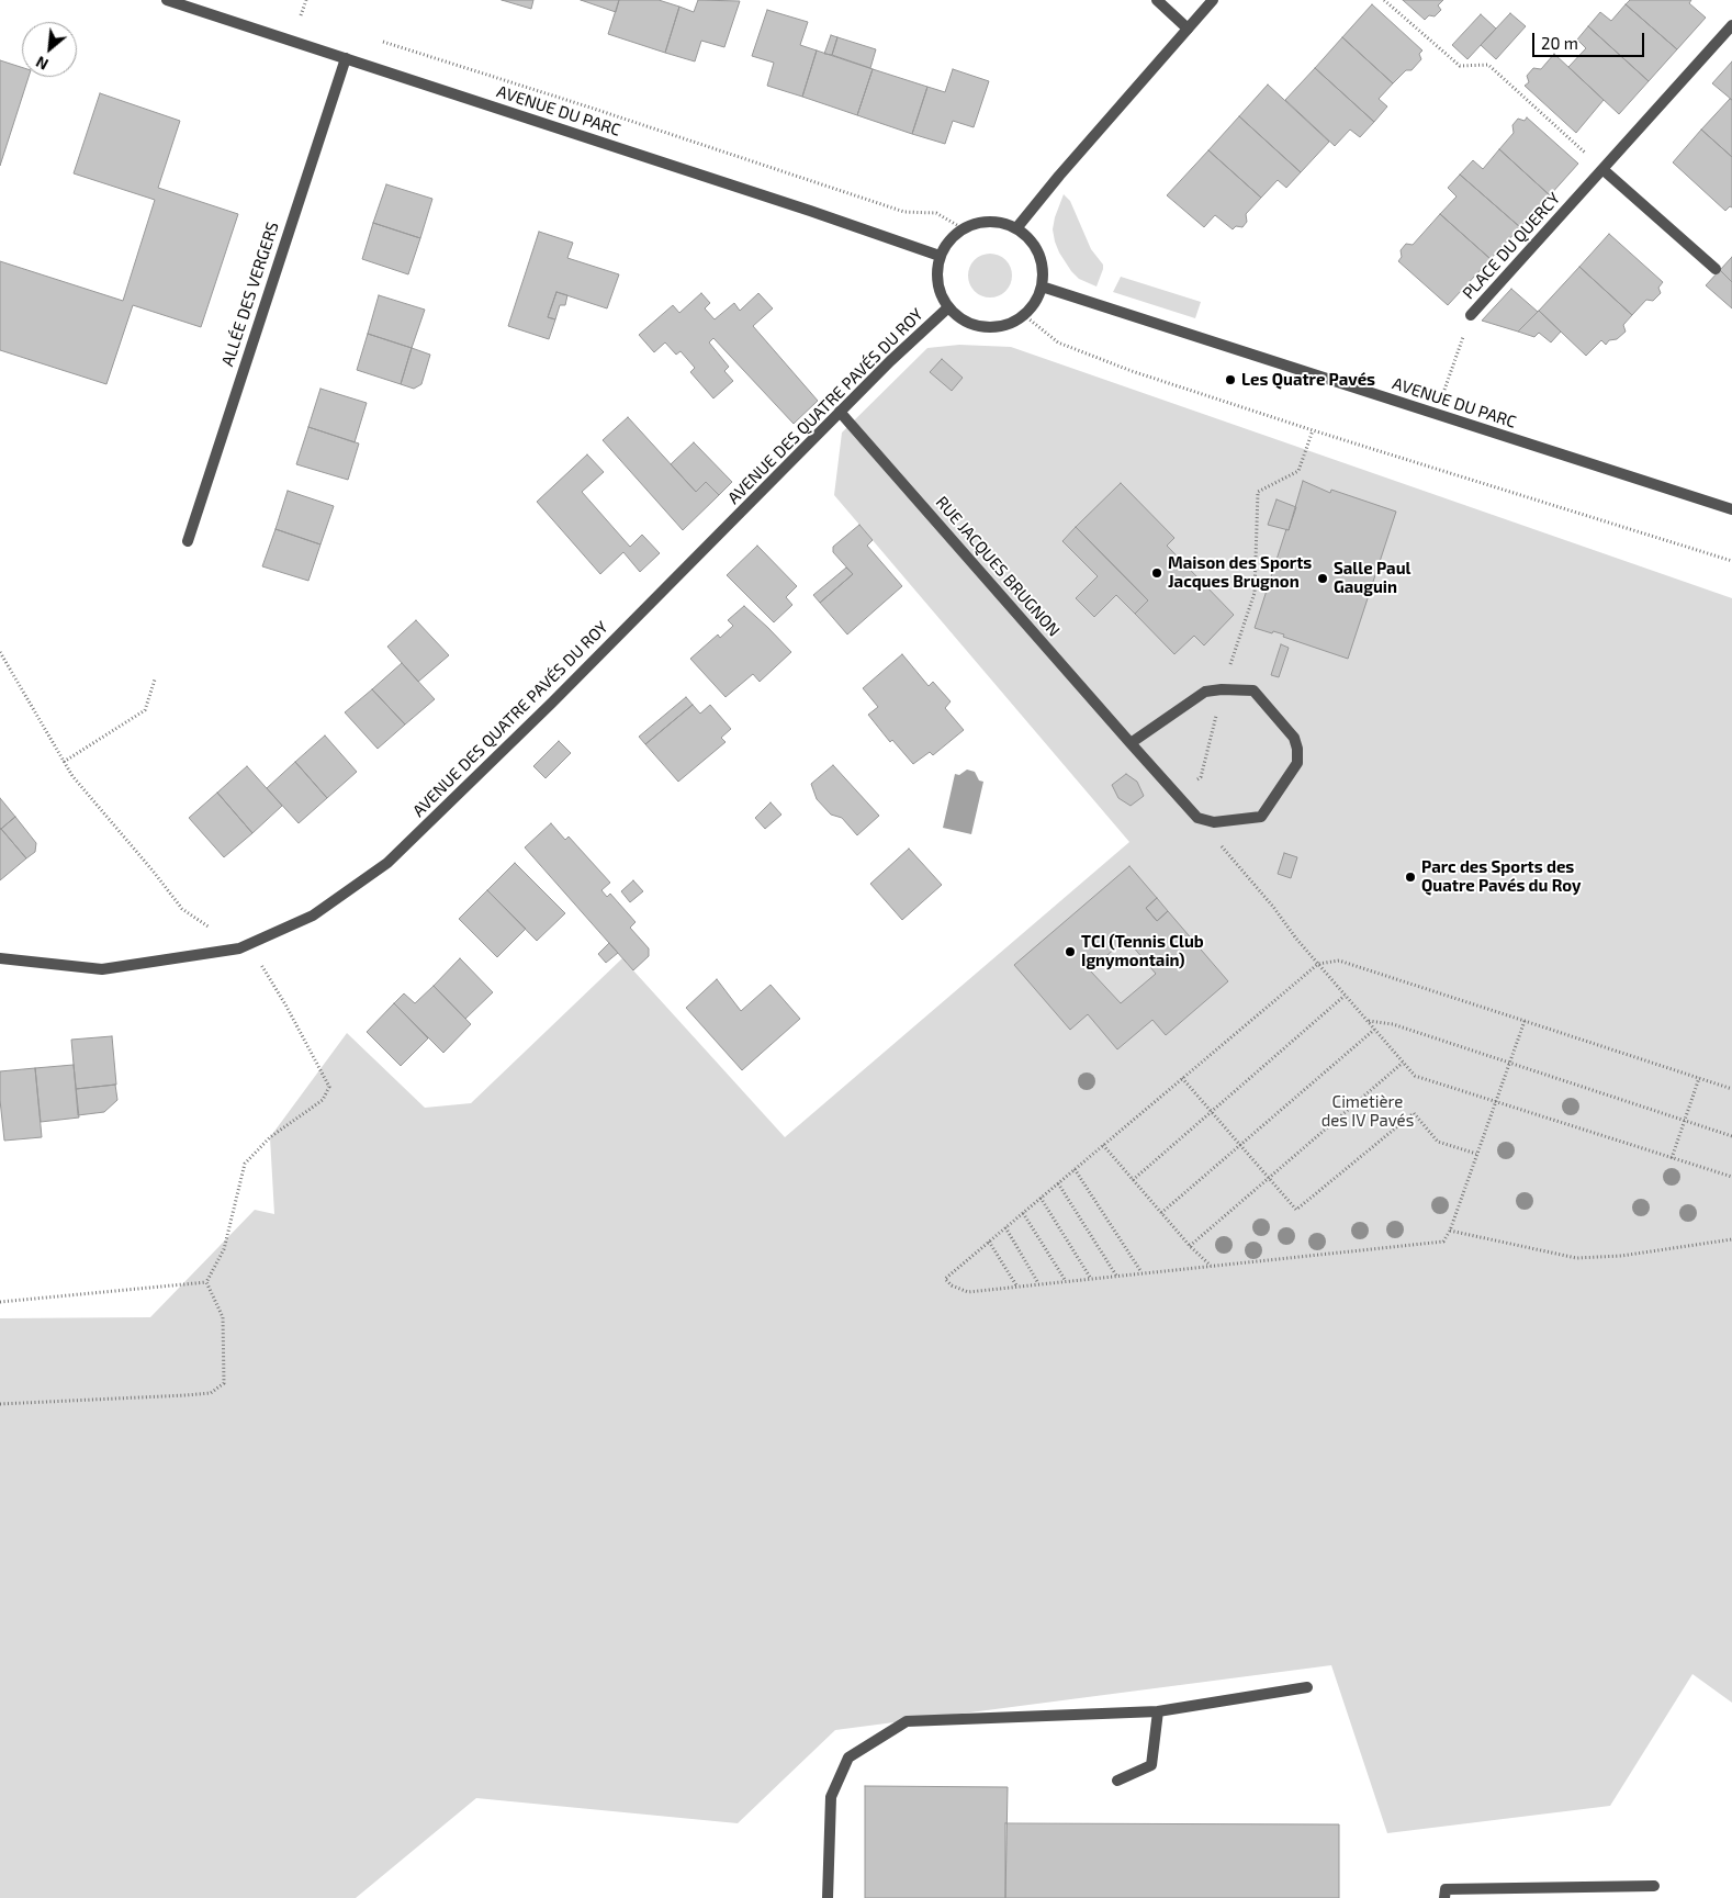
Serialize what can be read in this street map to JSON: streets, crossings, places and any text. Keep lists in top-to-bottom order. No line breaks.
{"streets":{"street":["AVENUE DU PARC","PLACE DU QUERCY","ALLÉE DES VERGERS","AVENUE DES QUATRE PAVÉS DU ROY","RUE JACQUES BRUGNON"]},"crossings":[["AVENUE DU PARC","PLACE DU QUERCY"],["AVENUE DU PARC","ALLÉE DES VERGERS"],["AVENUE DU PARC","AVENUE DES QUATRE PAVÉS DU ROY"],["AVENUE DES QUATRE PAVÉS DU ROY","RUE JACQUES BRUGNON"]],"parks":["Cimetière des IV Pavés"],"places":["Les Quatre Pavés","Maison des Sports Jacques Brugnon","Salle Paul Gauguin","Parc des Sports des Quatre Pavés du Roy","TCI (Tennis Club Ignymontain)"],"scale_bar":"20 m","north":"bottom left"}
